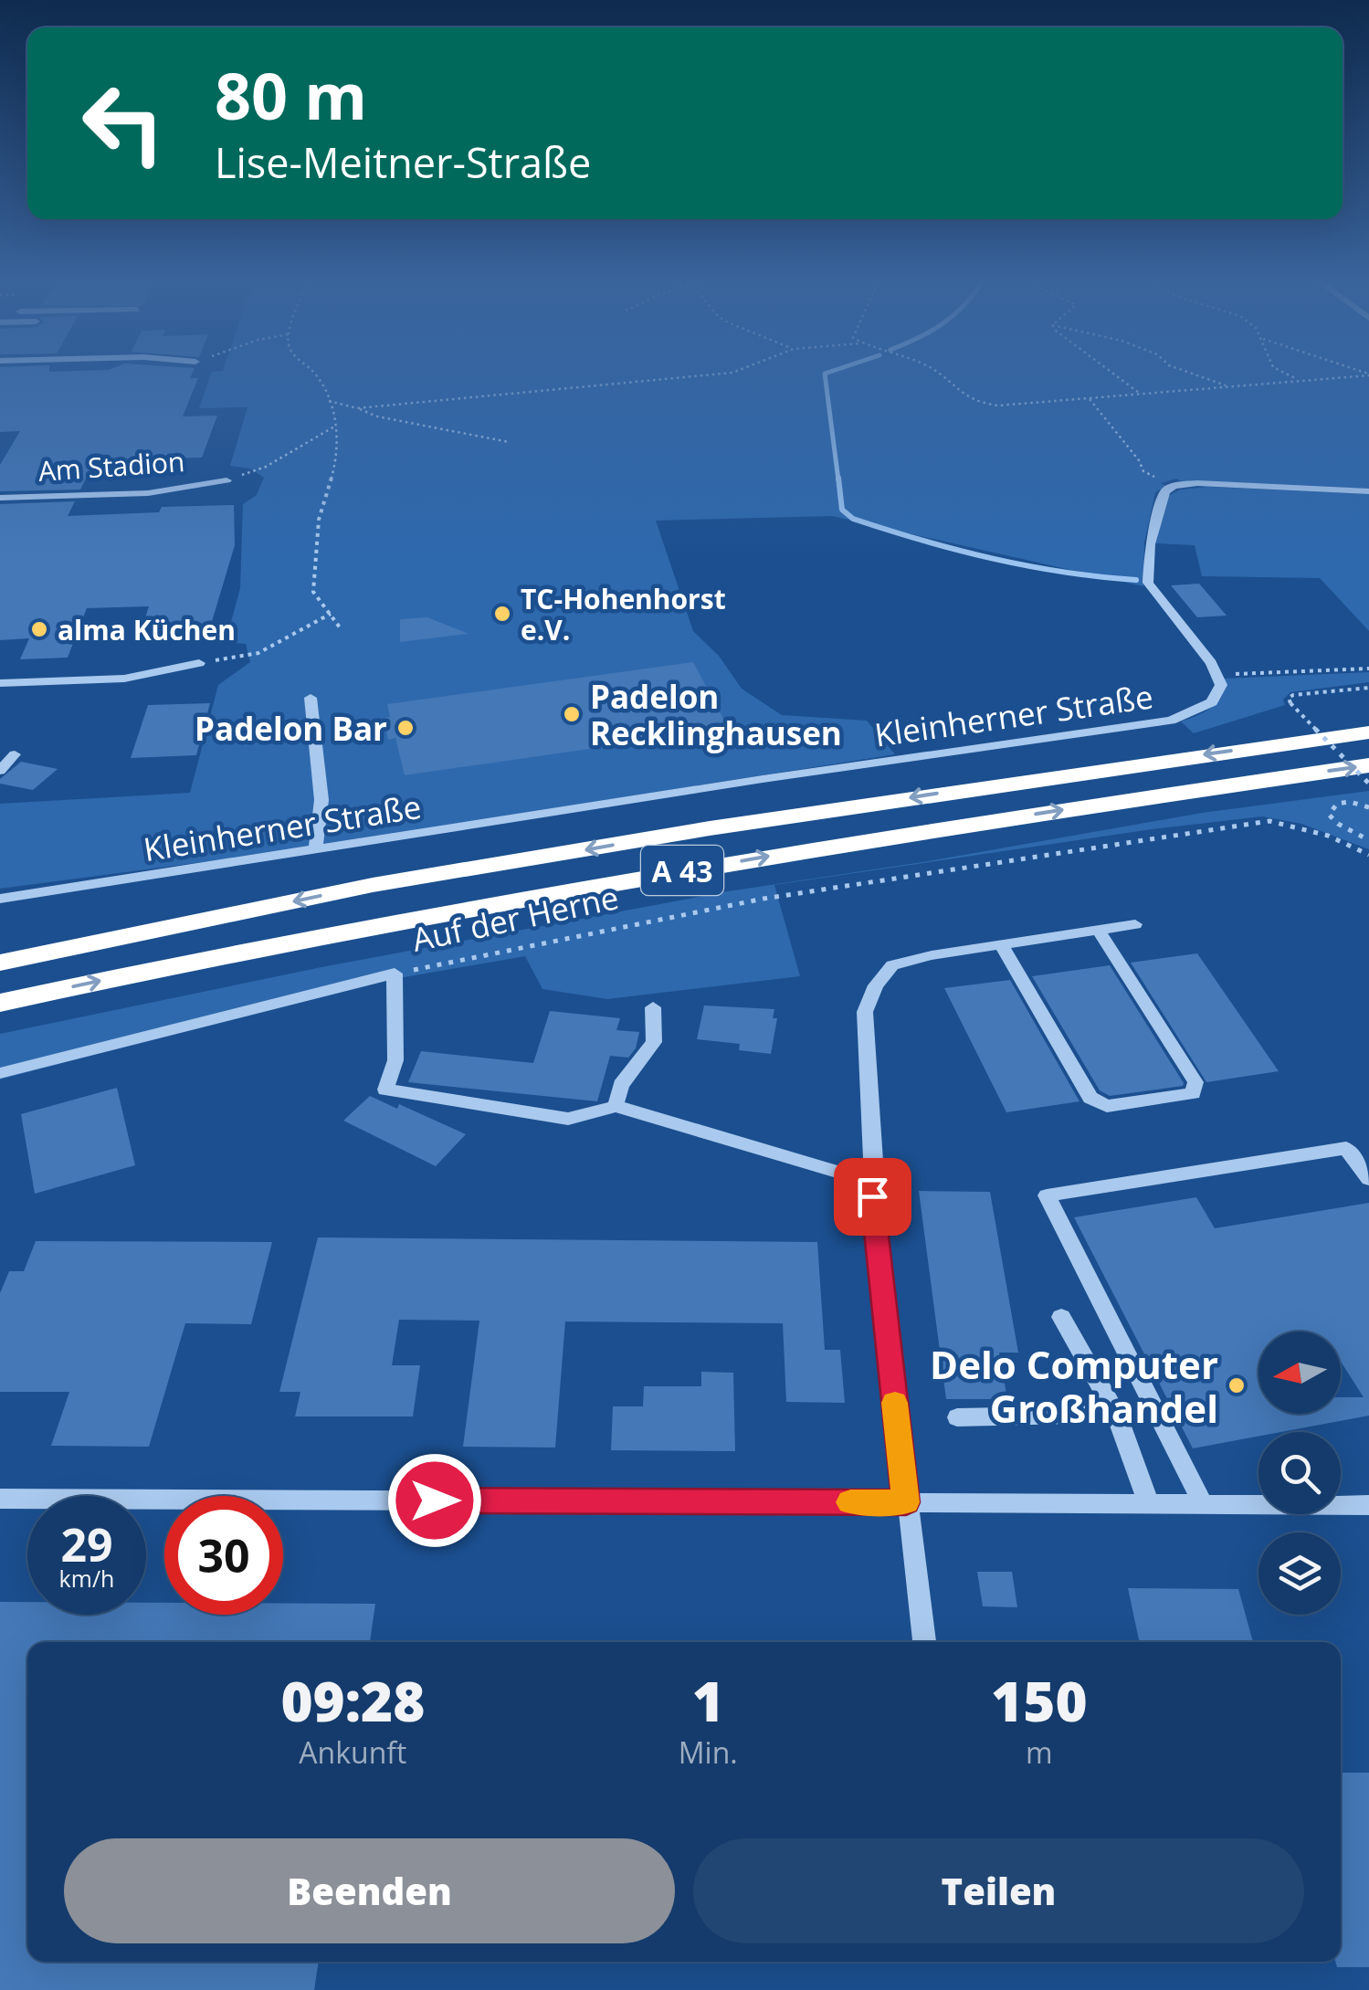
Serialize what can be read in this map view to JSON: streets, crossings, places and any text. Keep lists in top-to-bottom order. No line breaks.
{"streets":{"highway":["A 43"],"street":["Am Stadion","Kleinherner Straße","Auf der Herne"]},"places":["TC-Hohenhorst e.V.","alma Küchen","Padelon Recklinghausen","Padelon Bar","Delo Computer Großhandel"],"north":"left","page":{"turn":["80 m","Lise-Meitner-Straße"],"speed":"29 km/h","limit":"30","eta":["09:28","Ankunft","1","Min.","150","m"],"buttons":["Beenden","Teilen"]}}
